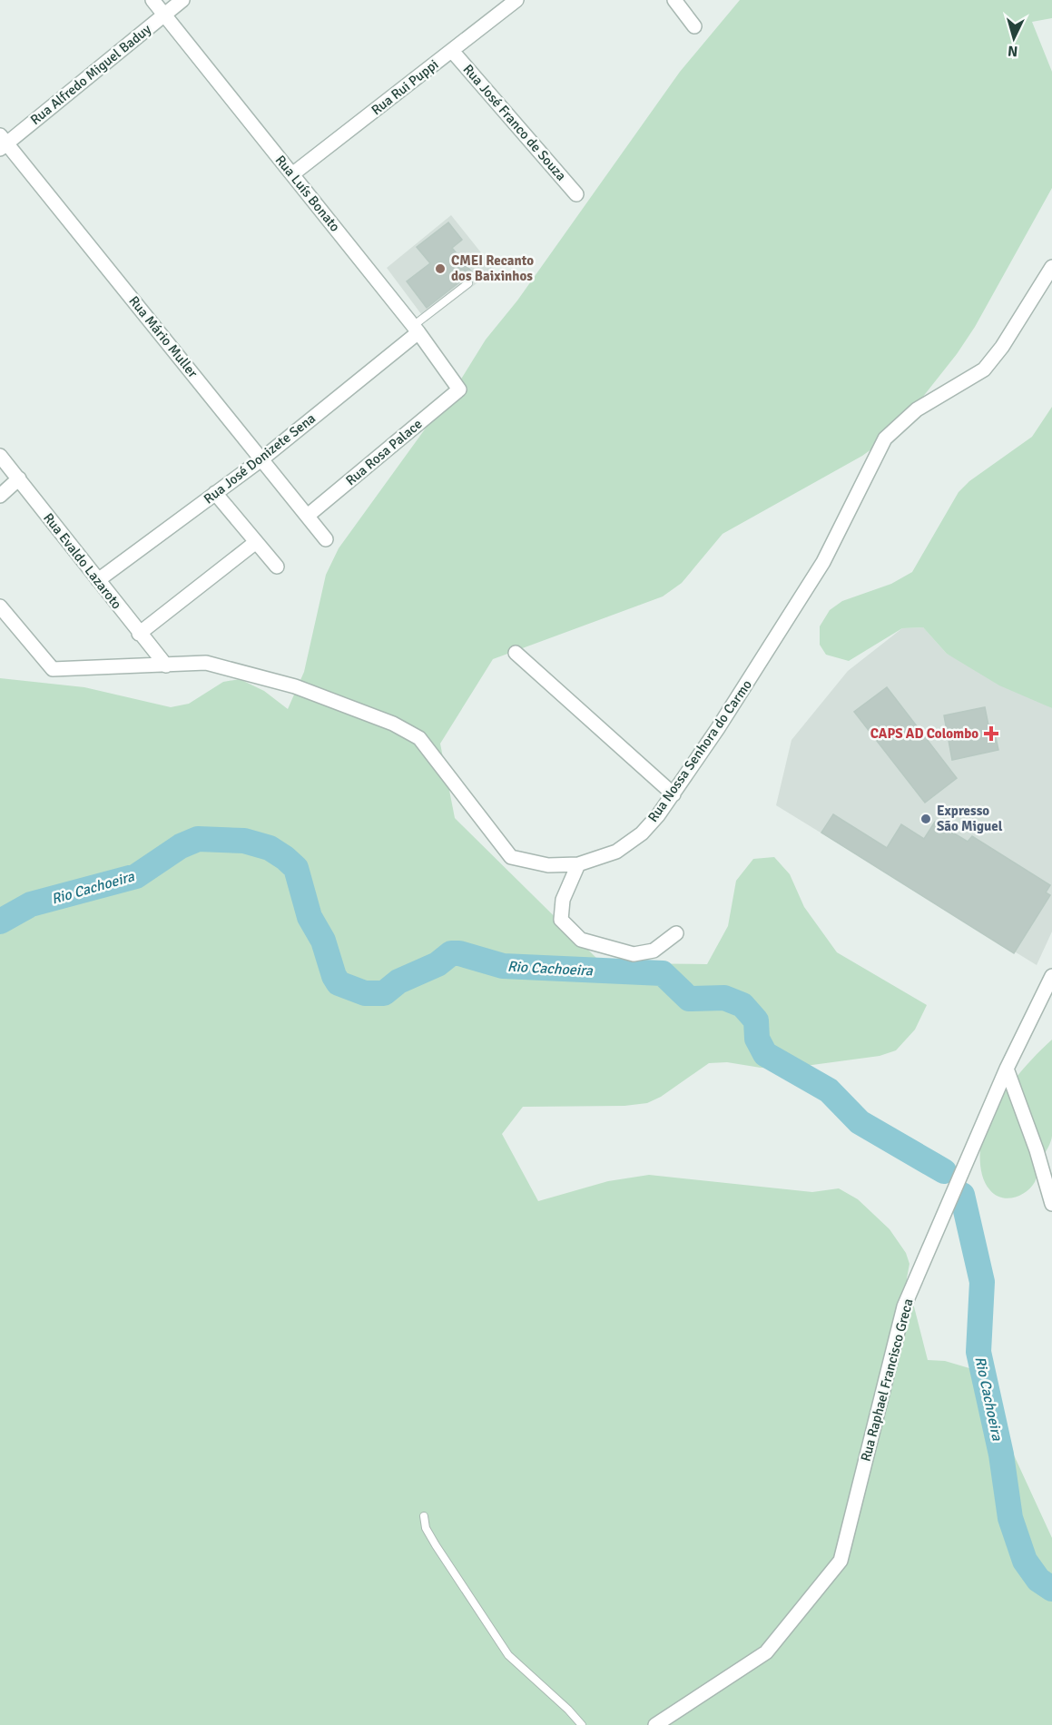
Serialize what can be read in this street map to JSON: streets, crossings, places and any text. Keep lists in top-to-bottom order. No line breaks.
{"streets":{"street":["Rua Alfredo Miguel Baduy","Rua Rui Puppi","Rua José Franco de Souza","Rua Luís Bonato","Rua Mário Muller","Rua Rosa Palace","Rua José Donizete Sena","Rua Evaldo Lazaroto","Rua Nossa Senhora do Carmo","Rua Raphael Francisco Greca"]},"crossings":[["Rua Alfredo Miguel Baduy","Rua Luís Bonato"],["Rua Alfredo Miguel Baduy","Rua Mário Muller"],["Rua Rui Puppi","Rua José Franco de Souza"],["Rua Rui Puppi","Rua Luís Bonato"],["Rua Luís Bonato","Rua Rosa Palace"],["Rua Luís Bonato","Rua José Donizete Sena"],["Rua Mário Muller","Rua Rosa Palace"],["Rua Mário Muller","Rua José Donizete Sena"],["Rua José Donizete Sena","Rua Evaldo Lazaroto"],["Rua Evaldo Lazaroto","Rua Nossa Senhora do Carmo"]],"water":["Rio Cachoeira"],"places":{"other":["CMEI Recanto dos Baixinhos","Expresso São Miguel"],"health":["CAPS AD Colombo"]},"north":"bottom"}
